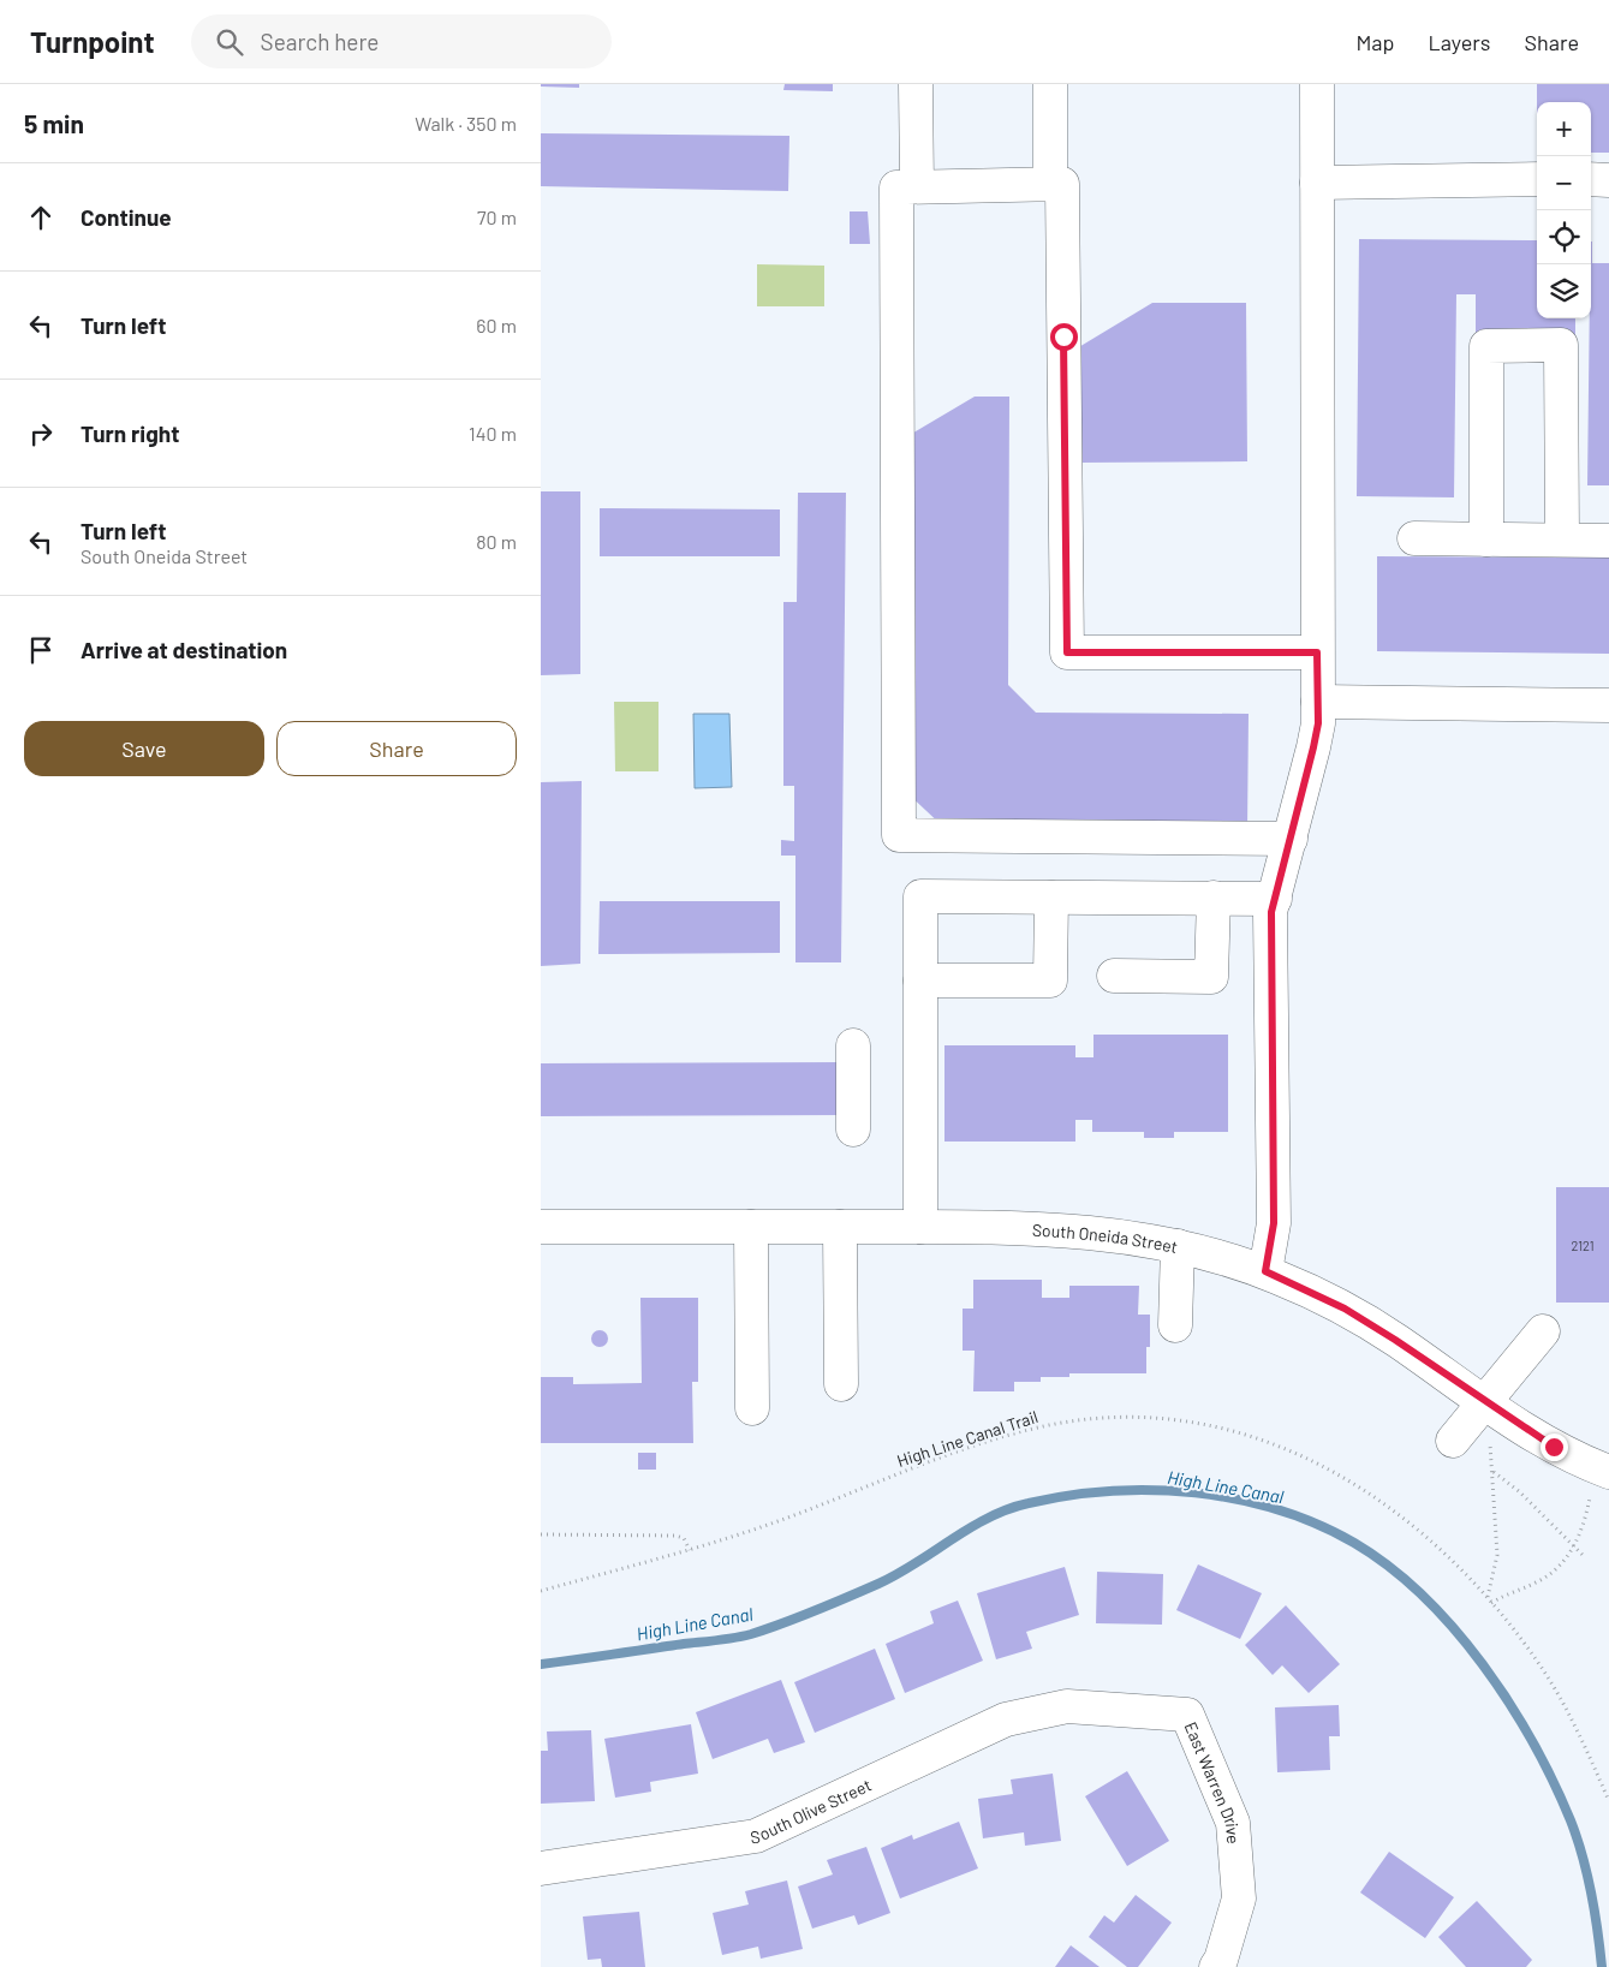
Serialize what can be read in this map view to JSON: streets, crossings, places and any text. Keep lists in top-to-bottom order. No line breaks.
{"streets":{"street":["South Oneida Street","East Warren Drive","South Olive Street"],"path":["High Line Canal Trail"]},"crossings":[["East Warren Drive","South Olive Street"]],"water":["High Line Canal"],"house_numbers":["2121"],"page":{"header":"Turnpoint","search":"Search here","nav":["Map","Layers","Share"],"heading":["5 min","Walk · 350 m"],"map_buttons":["+","−"],"list":[["Continue","70 m"],["Turn left","60 m"],["Turn right","140 m"],["Turn left","South Oneida Street","80 m"],"Arrive at destination"],"buttons":["Save","Share"]}}
